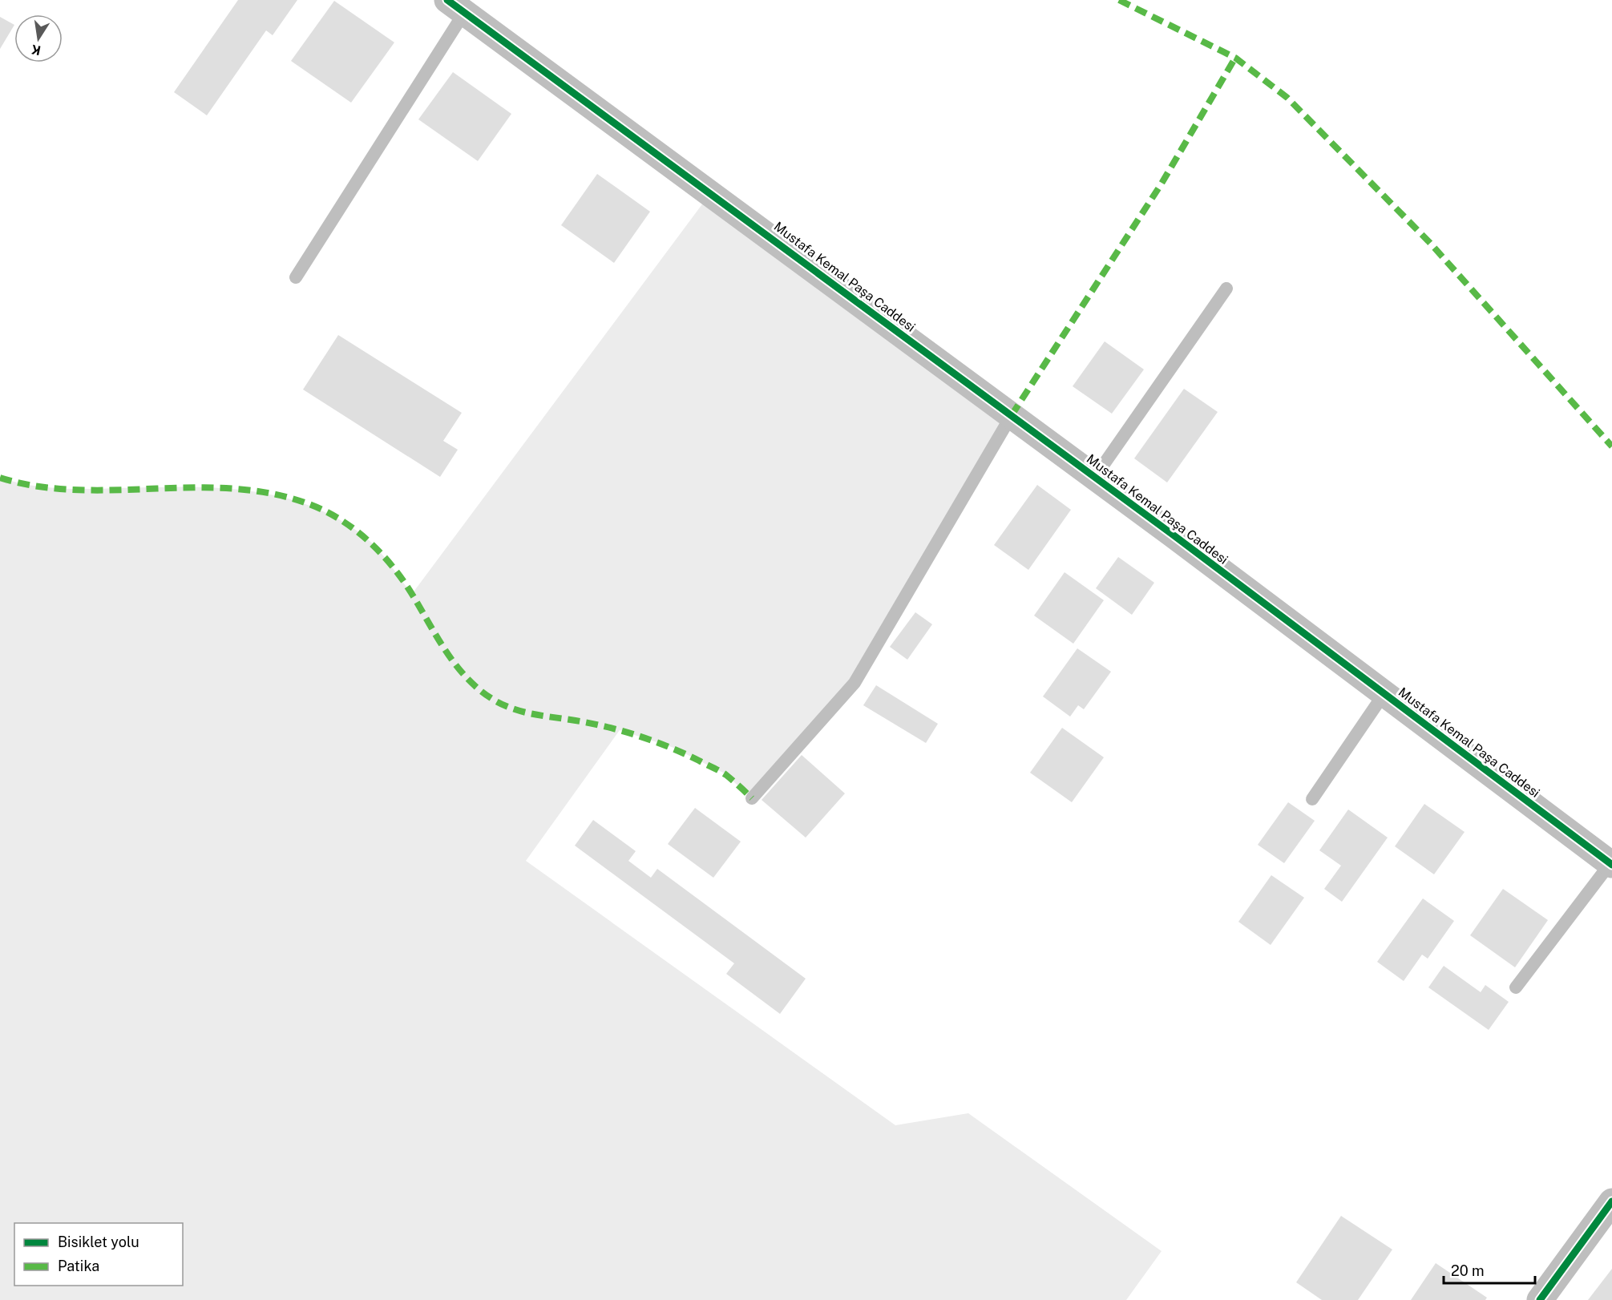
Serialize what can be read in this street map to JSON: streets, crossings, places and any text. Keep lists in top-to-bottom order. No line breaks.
{"streets":{"street":["Mustafa Kemal Paşa Caddesi"]},"legend":["Bisiklet yolu","Patika"],"scale_bar":"20 m","north":"bottom"}
